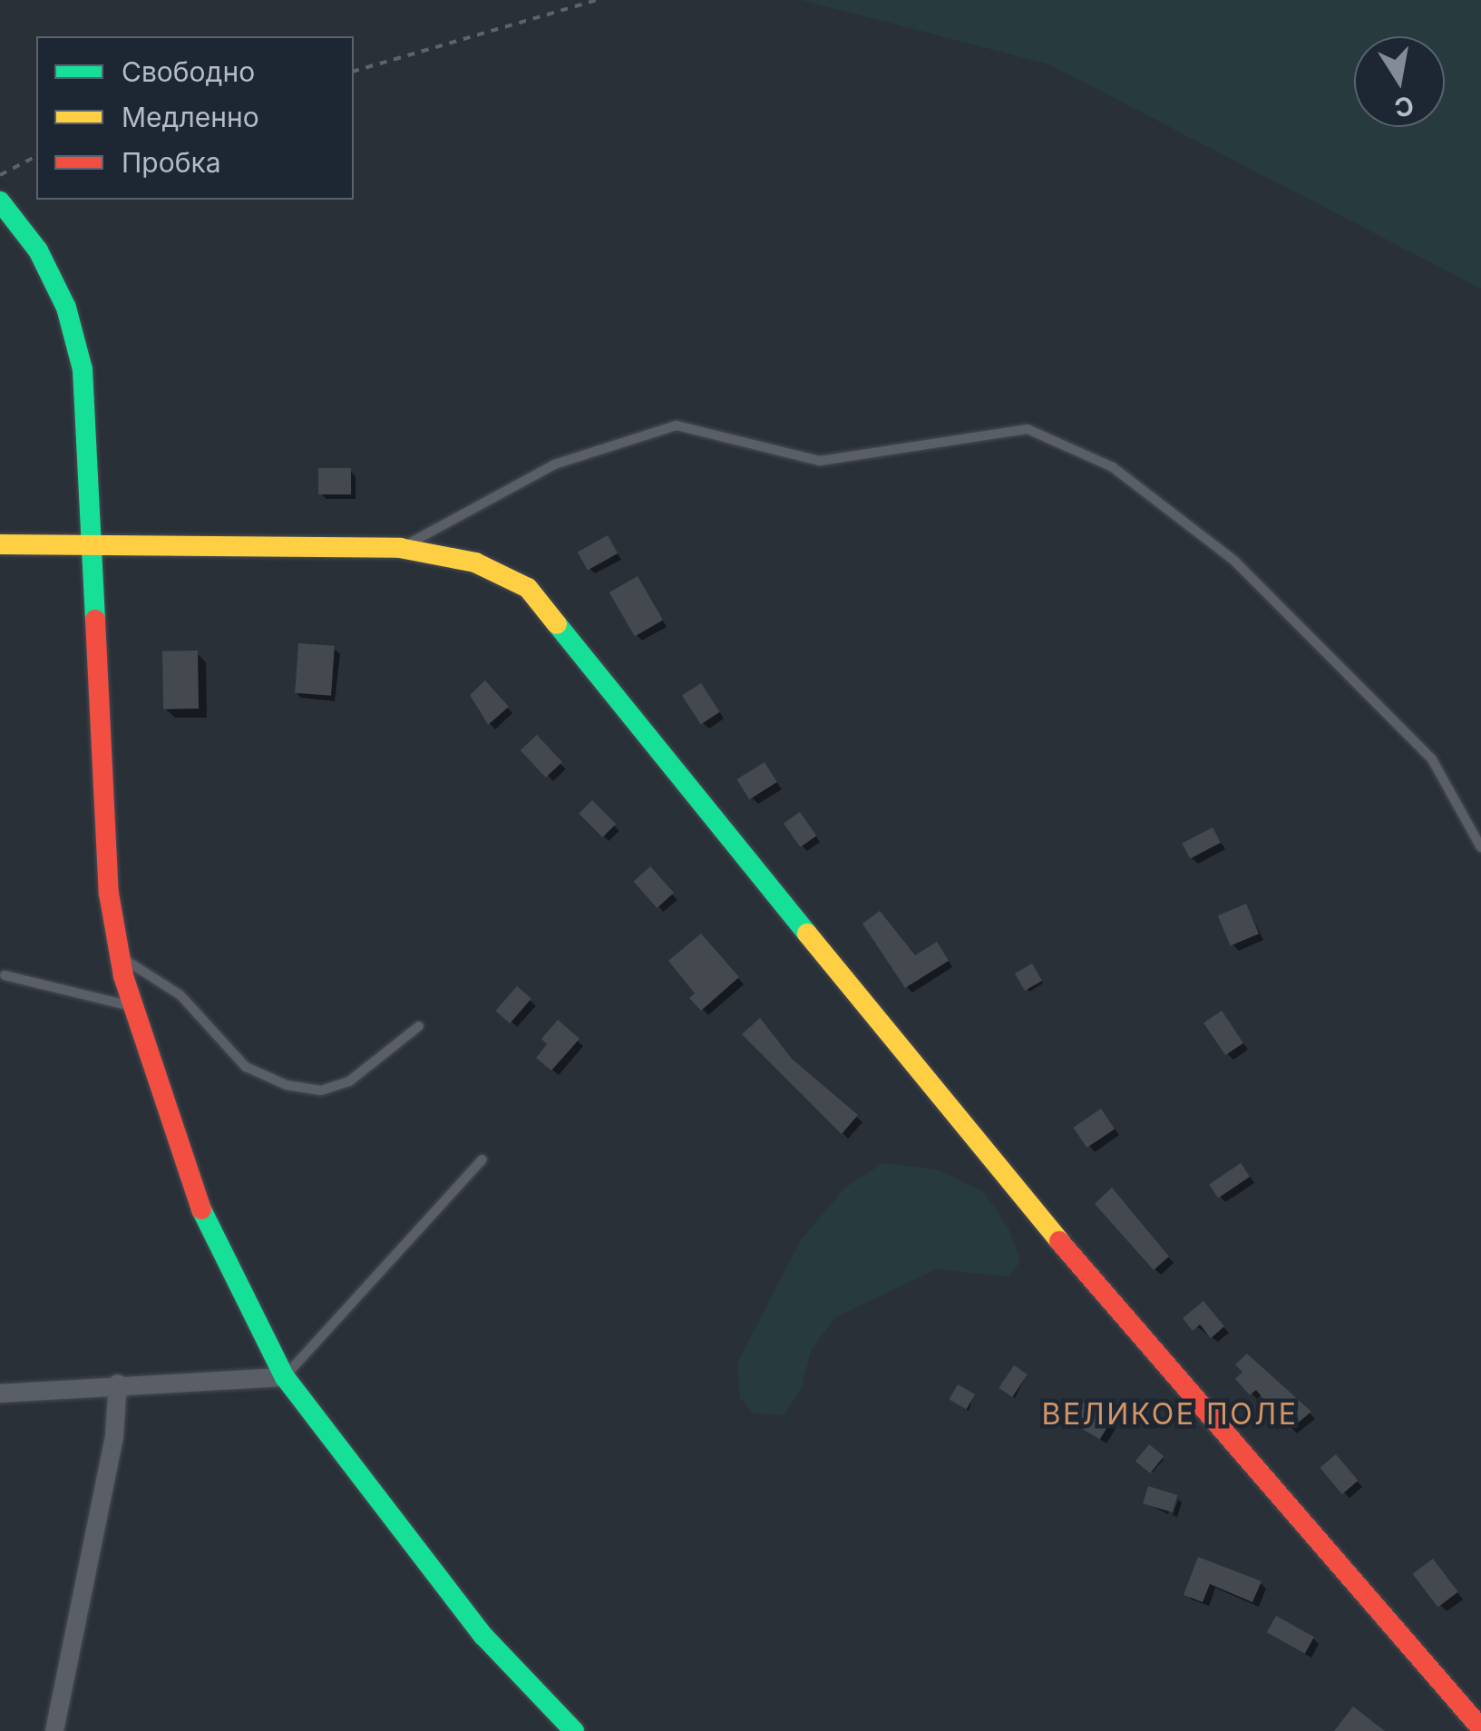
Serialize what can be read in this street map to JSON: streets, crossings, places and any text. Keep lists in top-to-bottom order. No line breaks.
{"districts":["ВЕЛИКОЕ ПОЛЕ"],"legend":["Свободно","Медленно","Пробка"],"north":"bottom"}
